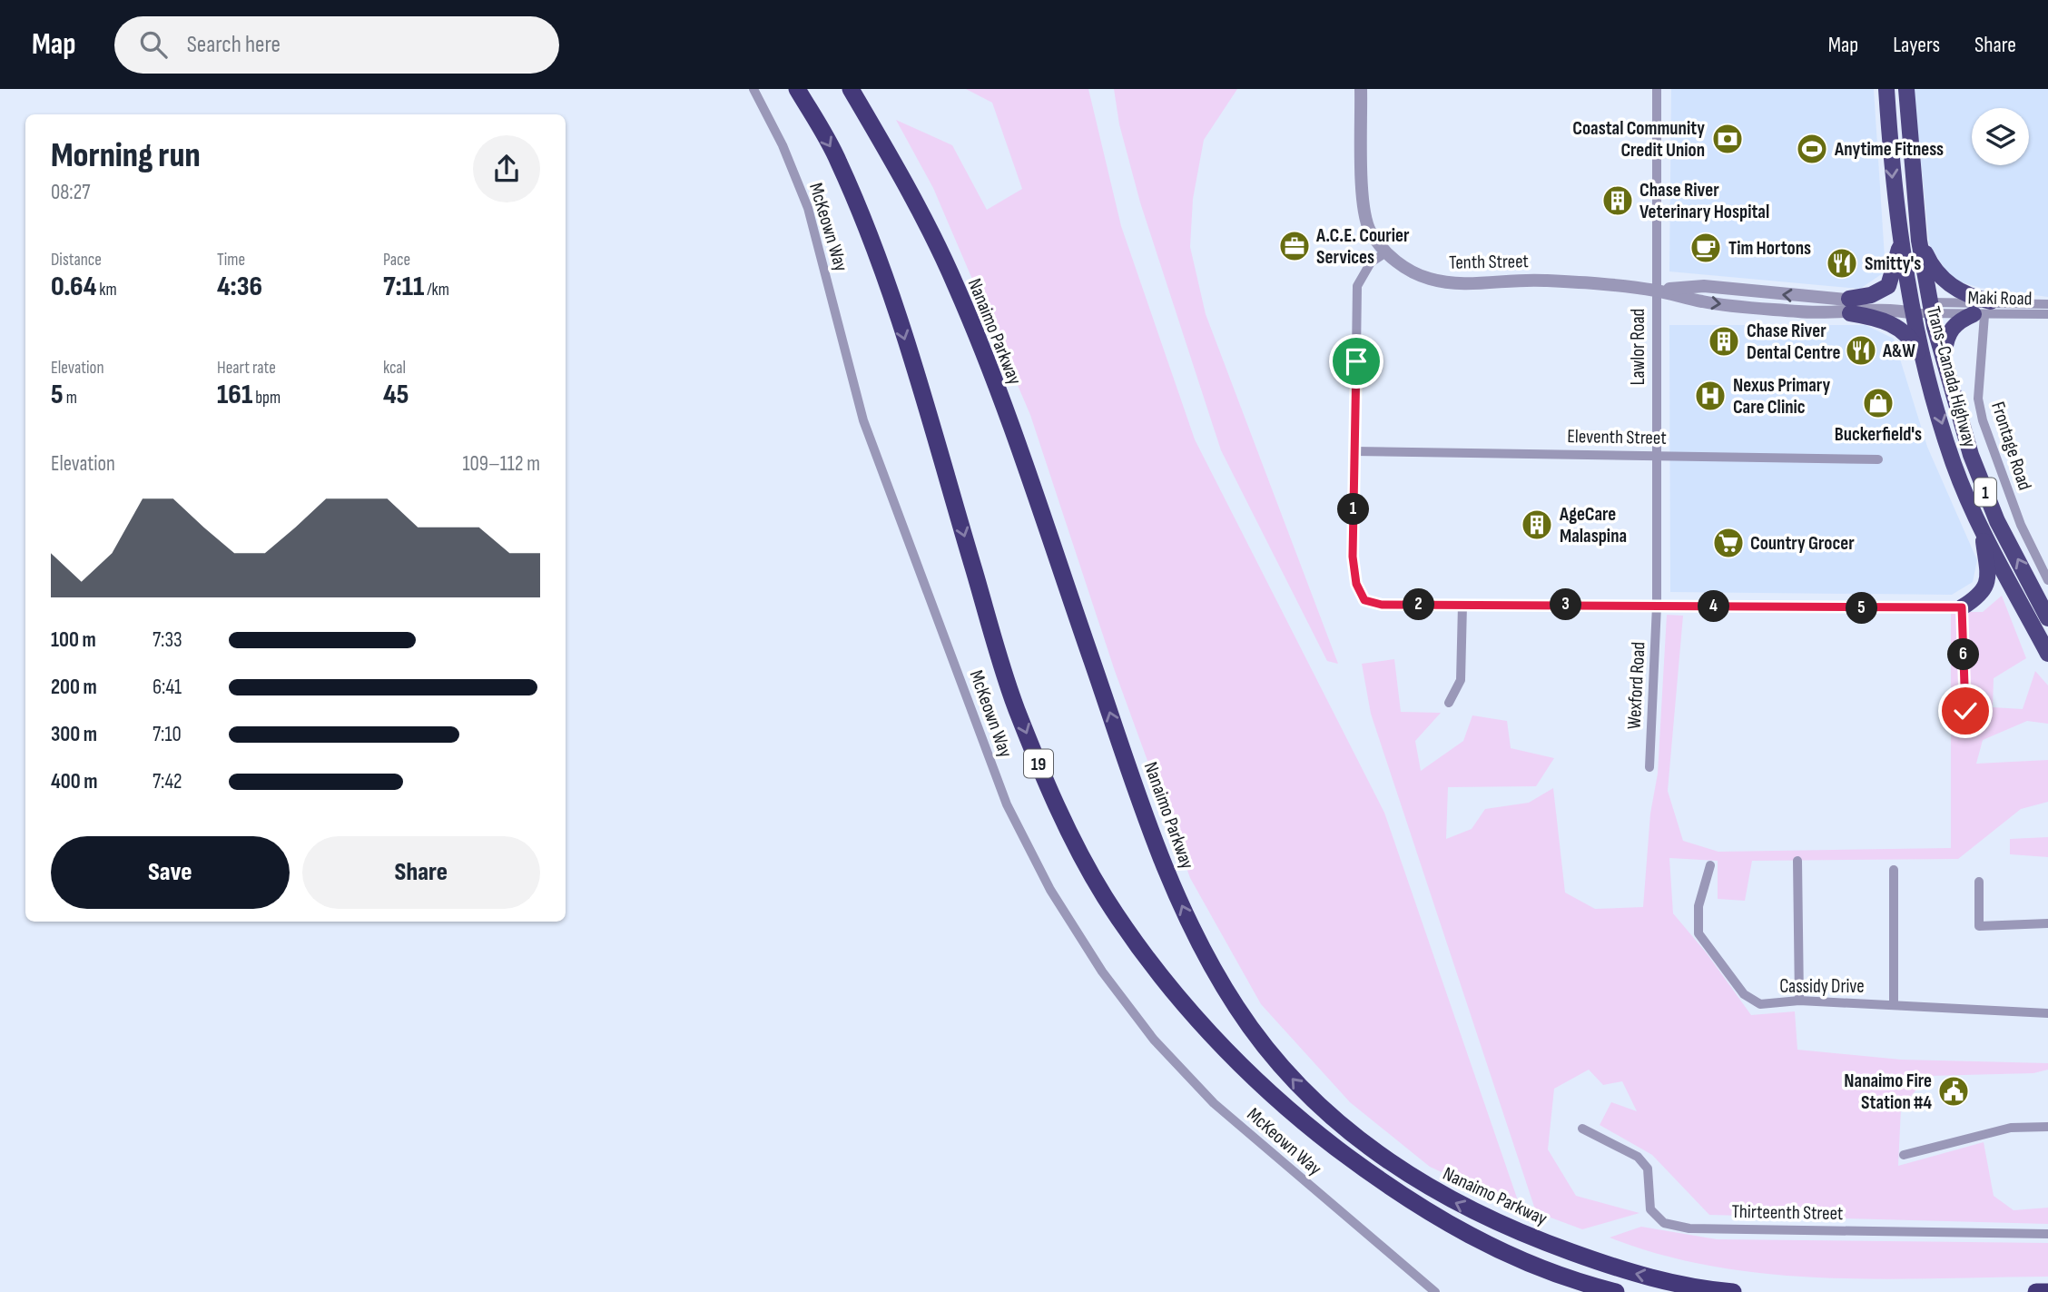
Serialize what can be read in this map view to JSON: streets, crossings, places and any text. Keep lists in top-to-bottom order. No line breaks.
{"streets":{"highway":["Nanaimo Parkway","Trans-Canada Highway","1","19"],"street":["McKeown Way","Tenth Street","Maki Road","Lawlor Road","Eleventh Street","Frontage Road","Wexford Road","Cassidy Drive","Thirteenth Street"]},"crossings":[["Tenth Street","Maki Road"],["Tenth Street","Lawlor Road"],["Tenth Street","Trans-Canada Highway"],["Maki Road","Trans-Canada Highway"],["Maki Road","Frontage Road"],["Lawlor Road","Eleventh Street"],["Lawlor Road","Wexford Road"]],"places":{"bank":["Coastal Community Credit Union"],"sports":["Anytime Fitness"],"building":["Chase River Veterinary Hospital","Chase River Dental Centre","AgeCare Malaspina"],"office":["A.C.E. Courier Services"],"cafe":["Tim Hortons"],"restaurant":["Smitty's","A&W"],"hospital":["Nexus Primary Care Clinic"],"shop":["Buckerfield's"],"supermarket":["Country Grocer"],"public building":["Nanaimo Fire Station #4"]},"page":{"header":"Map","search":"Search here","nav":["Map","Layers","Share"],"heading":["Morning run","08:27"],"stats":[["Distance","0.64 km"],["Time","4:36"],["Pace","7:11 /km"],["Elevation","5 m"],["Heart rate","161 bpm"],["kcal","45"]],"chart":["Elevation","109–112 m"],"pins":["1","2","3","4","5","6"],"list":[{"name":"100 m","note":"7:33"},{"name":"200 m","note":"6:41"},{"name":"300 m","note":"7:10"},{"name":"400 m","note":"7:42"}],"buttons":["Save","Share"]}}
